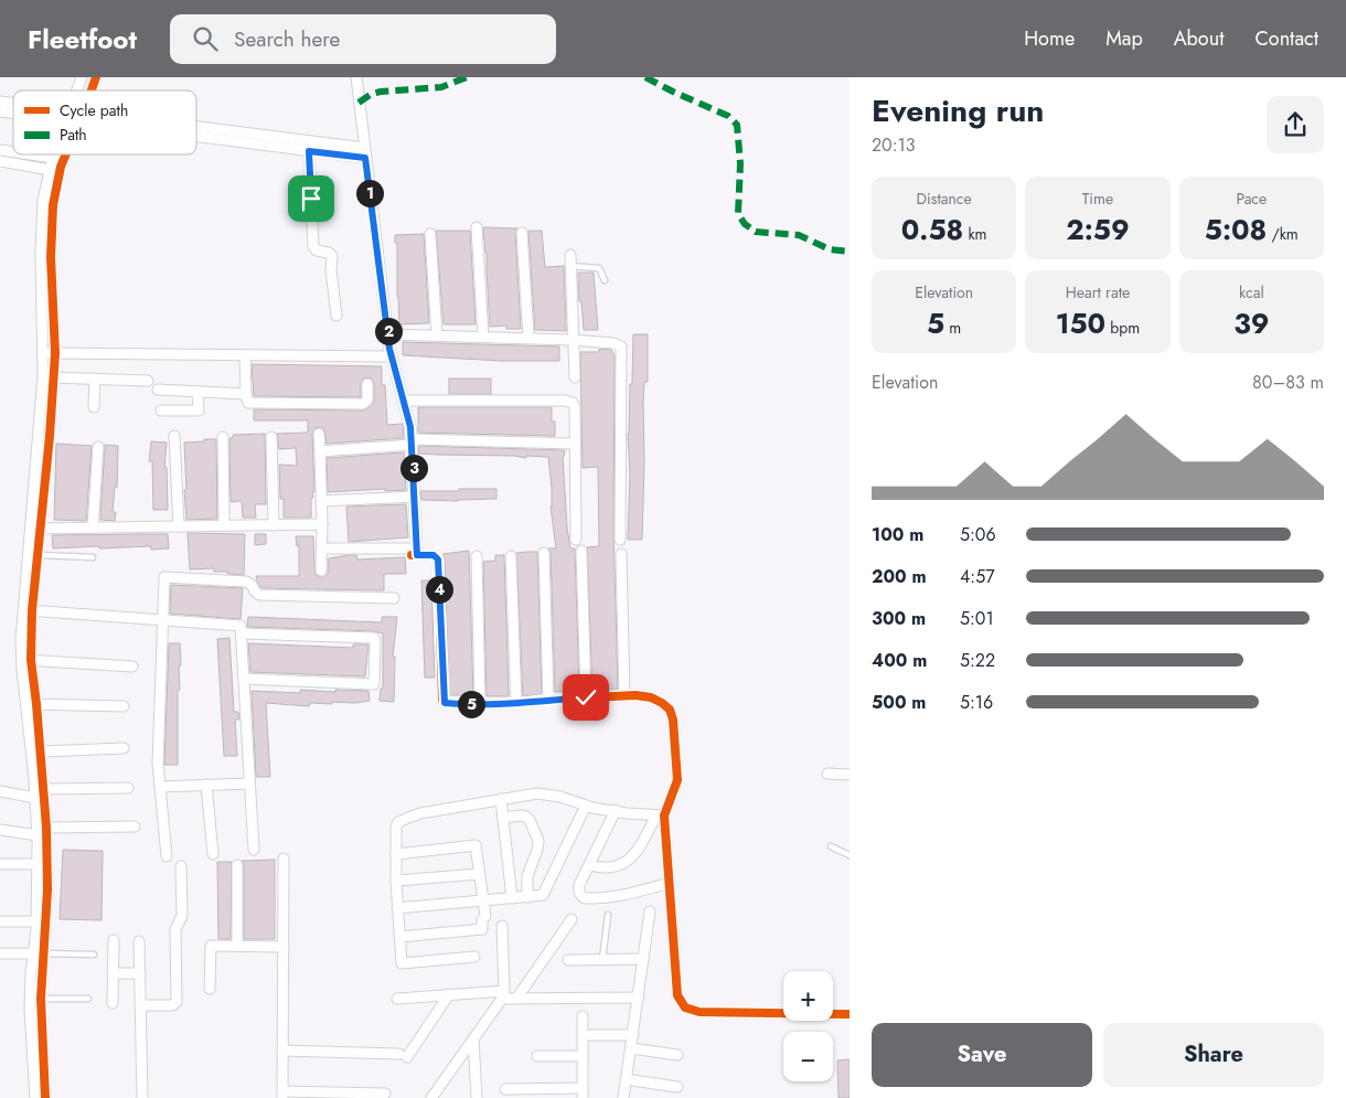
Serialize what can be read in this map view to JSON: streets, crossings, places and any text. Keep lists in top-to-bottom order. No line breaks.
{"legend":["Cycle path","Path"],"page":{"header":"Fleetfoot","search":"Search here","nav":["Home","Map","About","Contact"],"heading":["Evening run","20:13"],"stats":[["Distance","0.58 km"],["Time","2:59"],["Pace","5:08 /km"],["Elevation","5 m"],["Heart rate","150 bpm"],["kcal","39"]],"pins":["1","2","3","4","5"],"chart":["Elevation","80–83 m"],"list":[{"name":"100 m","note":"5:06"},{"name":"200 m","note":"4:57"},{"name":"300 m","note":"5:01"},{"name":"400 m","note":"5:22"},{"name":"500 m","note":"5:16"}],"map_buttons":["+","−"],"buttons":["Save","Share"]}}
